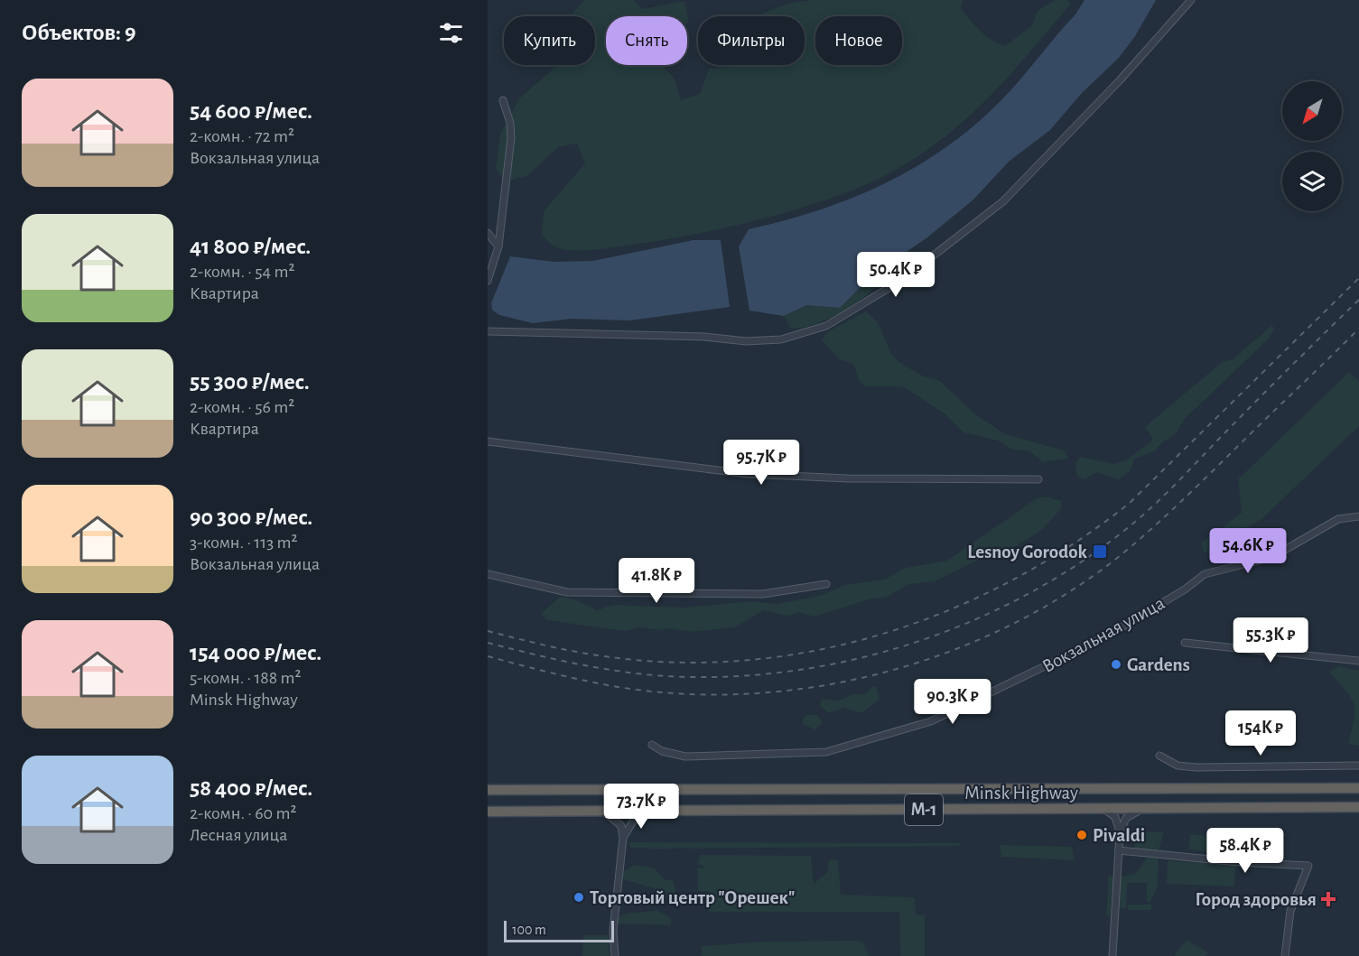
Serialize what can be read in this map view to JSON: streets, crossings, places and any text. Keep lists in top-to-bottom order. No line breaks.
{"streets":{"highway":["Minsk Highway","М-1"],"street":["Вокзальная улица"]},"places":{"transit":["Lesnoy Gorodok"],"other":["Gardens","Pivaldi","Торговый центр \"Орешек\""],"health":["Город здоровья"]},"scale_bar":"100 m","north":"bottom left","page":{"heading":"Объектов: 9","chip":["Купить","Снять","Фильтры","Новое"],"list":[{"name":"54 600 ₽/мес.","note":"2-комн. · 72 m² · Вокзальная улица"},{"name":"41 800 ₽/мес.","note":"2-комн. · 54 m² · Квартира"},{"name":"55 300 ₽/мес.","note":"2-комн. · 56 m² · Квартира"},{"name":"90 300 ₽/мес.","note":"3-комн. · 113 m² · Вокзальная улица"},{"name":"154 000 ₽/мес.","note":"5-комн. · 188 m² · Minsk Highway"},{"name":"58 400 ₽/мес.","note":"2-комн. · 60 m² · Лесная улица"}],"price":["50.4K ₽","95.7K ₽","54.6K ₽","41.8K ₽","55.3K ₽","90.3K ₽","154K ₽","73.7K ₽","58.4K ₽"],"scale":"100 m"}}
